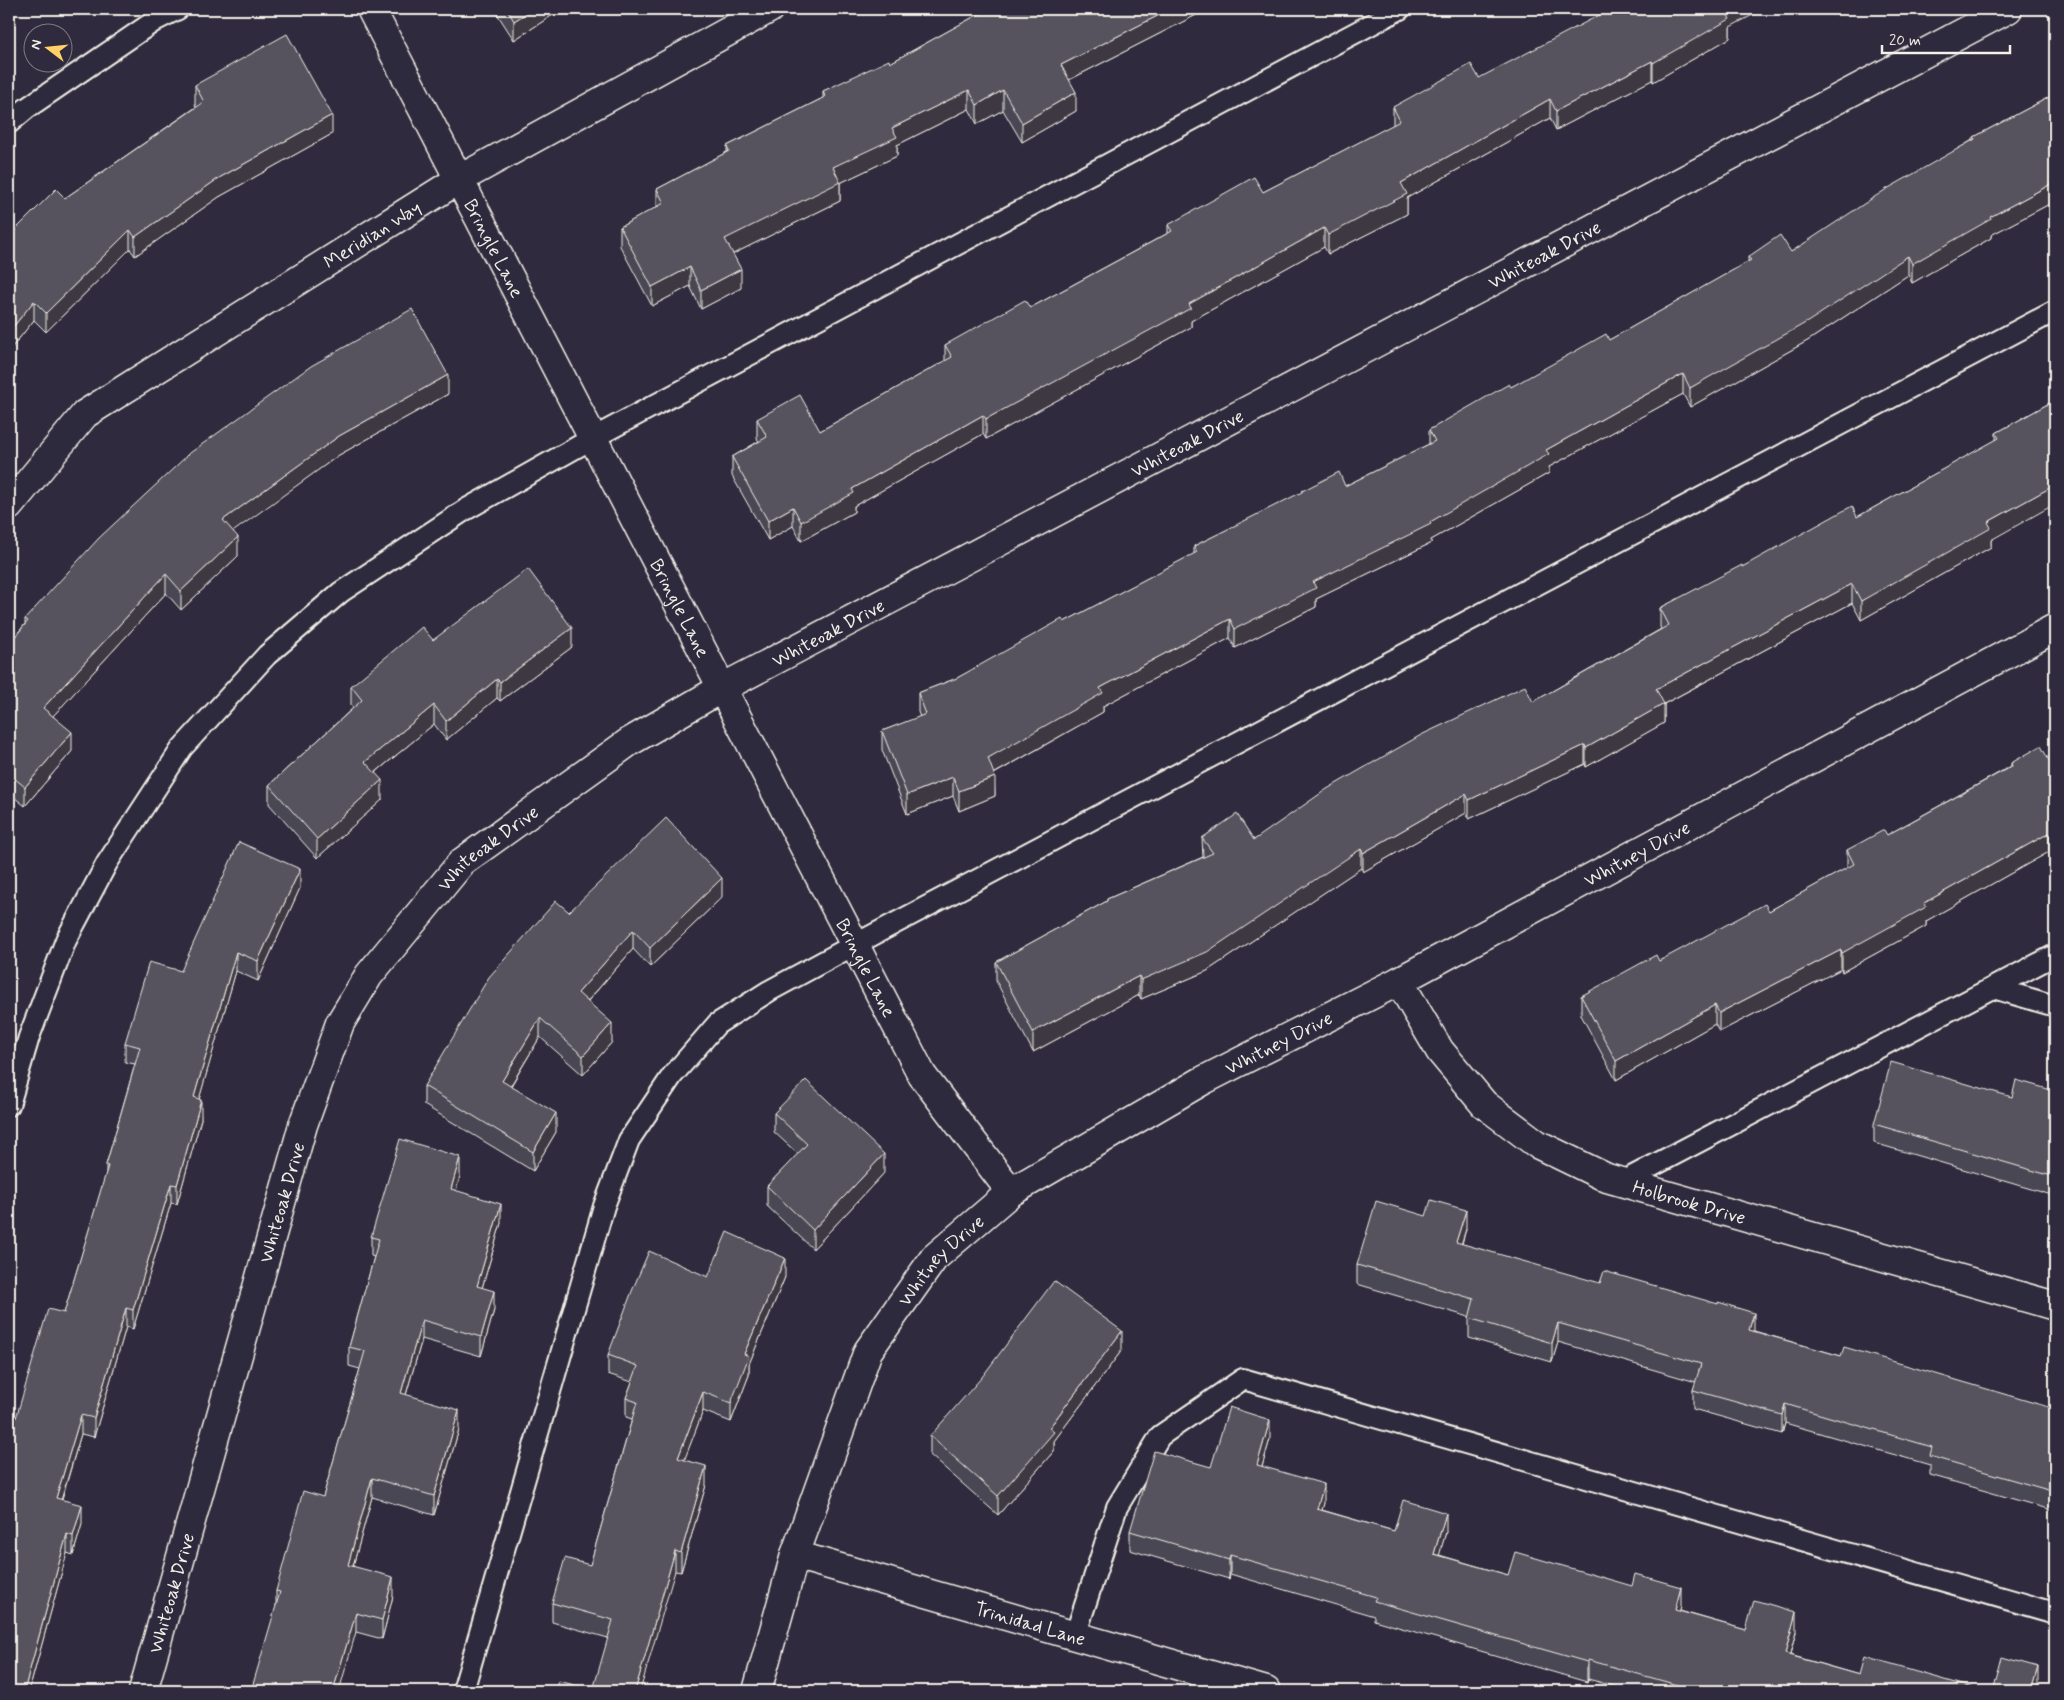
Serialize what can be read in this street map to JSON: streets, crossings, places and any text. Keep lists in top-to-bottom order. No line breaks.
{"streets":{"street":["Meridian Way","Bringle Lane","Whiteoak Drive","Whitney Drive","Holbrook Drive","Trinidad Lane"]},"crossings":[["Meridian Way","Bringle Lane"],["Bringle Lane","Whiteoak Drive"],["Bringle Lane","Whitney Drive"],["Whitney Drive","Holbrook Drive"],["Whitney Drive","Trinidad Lane"]],"scale_bar":"20 m","north":"left"}
